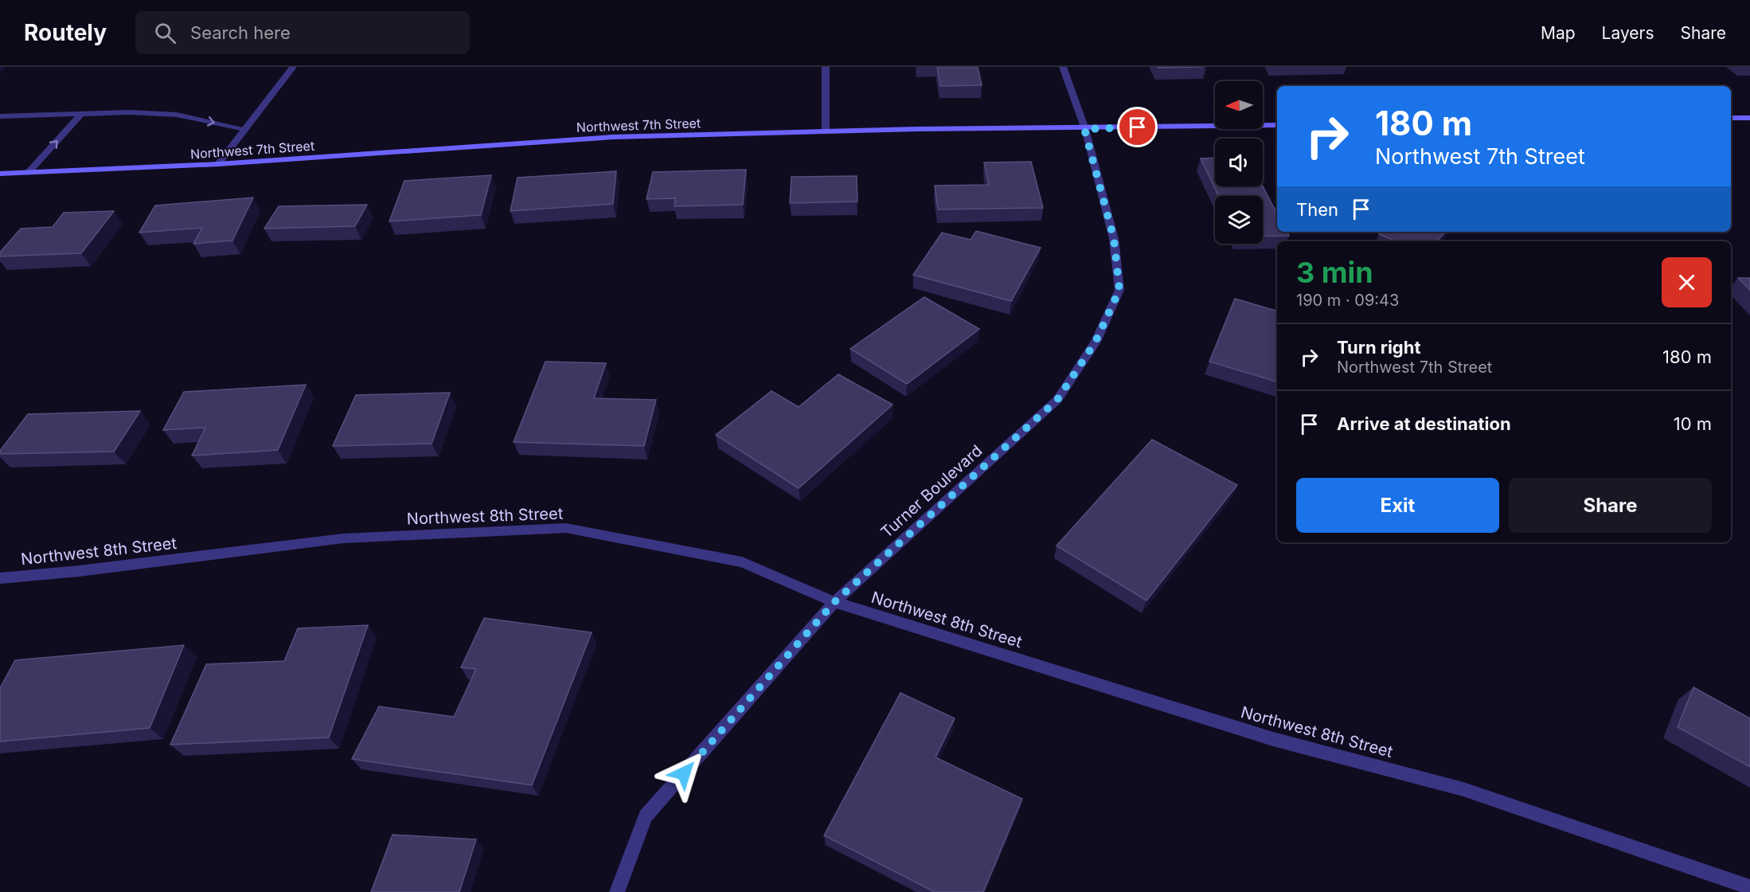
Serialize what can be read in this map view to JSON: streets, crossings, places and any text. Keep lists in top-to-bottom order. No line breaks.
{"streets":{"street":["Northwest 7th Street","Turner Boulevard","Northwest 8th Street"]},"crossings":[["Northwest 7th Street","Turner Boulevard"],["Turner Boulevard","Northwest 8th Street"]],"north":"left","page":{"header":"Routely","search":"Search here","nav":["Map","Layers","Share"],"turn":["180 m","Northwest 7th Street"],"then":"Then","heading":["3 min","190 m · 09:43"],"list":[{"name":"Turn right","note":"Northwest 7th Street","value":"180 m"},{"name":"Arrive at destination","value":"10 m"}],"buttons":["Exit","Share"]}}
